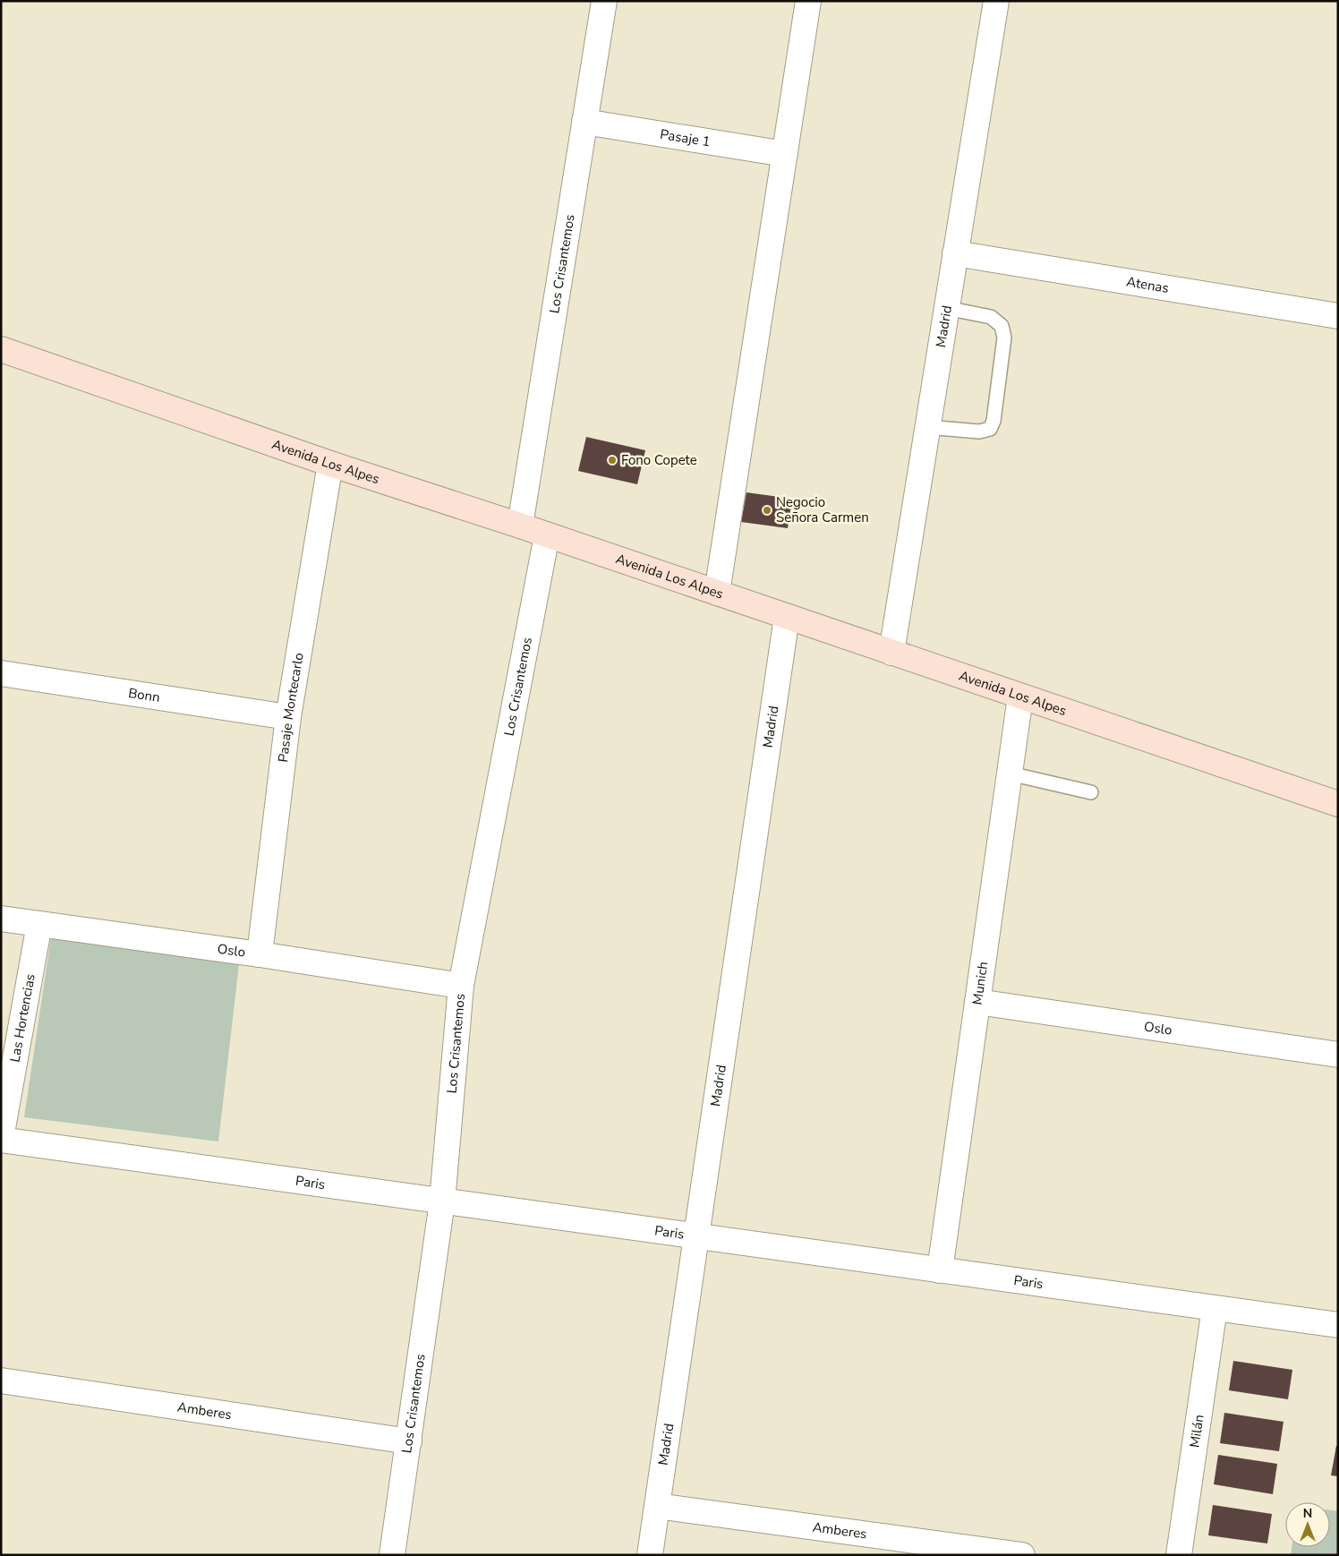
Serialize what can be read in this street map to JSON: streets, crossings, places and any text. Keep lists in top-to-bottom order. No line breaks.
{"streets":{"street":["Pasaje 1","Los Crisantemos","Atenas","Madrid","Avenida Los Alpes","Bonn","Pasaje Montecarlo","Oslo","Munich","Las Hortencias","Paris","Amberes","Milán"]},"crossings":[["Pasaje 1","Los Crisantemos"],["Los Crisantemos","Avenida Los Alpes"],["Los Crisantemos","Oslo"],["Los Crisantemos","Paris"],["Los Crisantemos","Amberes"],["Atenas","Madrid"],["Madrid","Avenida Los Alpes"],["Madrid","Paris"],["Madrid","Amberes"],["Avenida Los Alpes","Pasaje Montecarlo"],["Avenida Los Alpes","Munich"],["Bonn","Pasaje Montecarlo"],["Pasaje Montecarlo","Oslo"],["Oslo","Munich"],["Oslo","Las Hortencias"],["Munich","Paris"],["Las Hortencias","Paris"],["Paris","Milán"]],"places":["Fono Copete","Negocio Señora Carmen"],"north":"top"}
